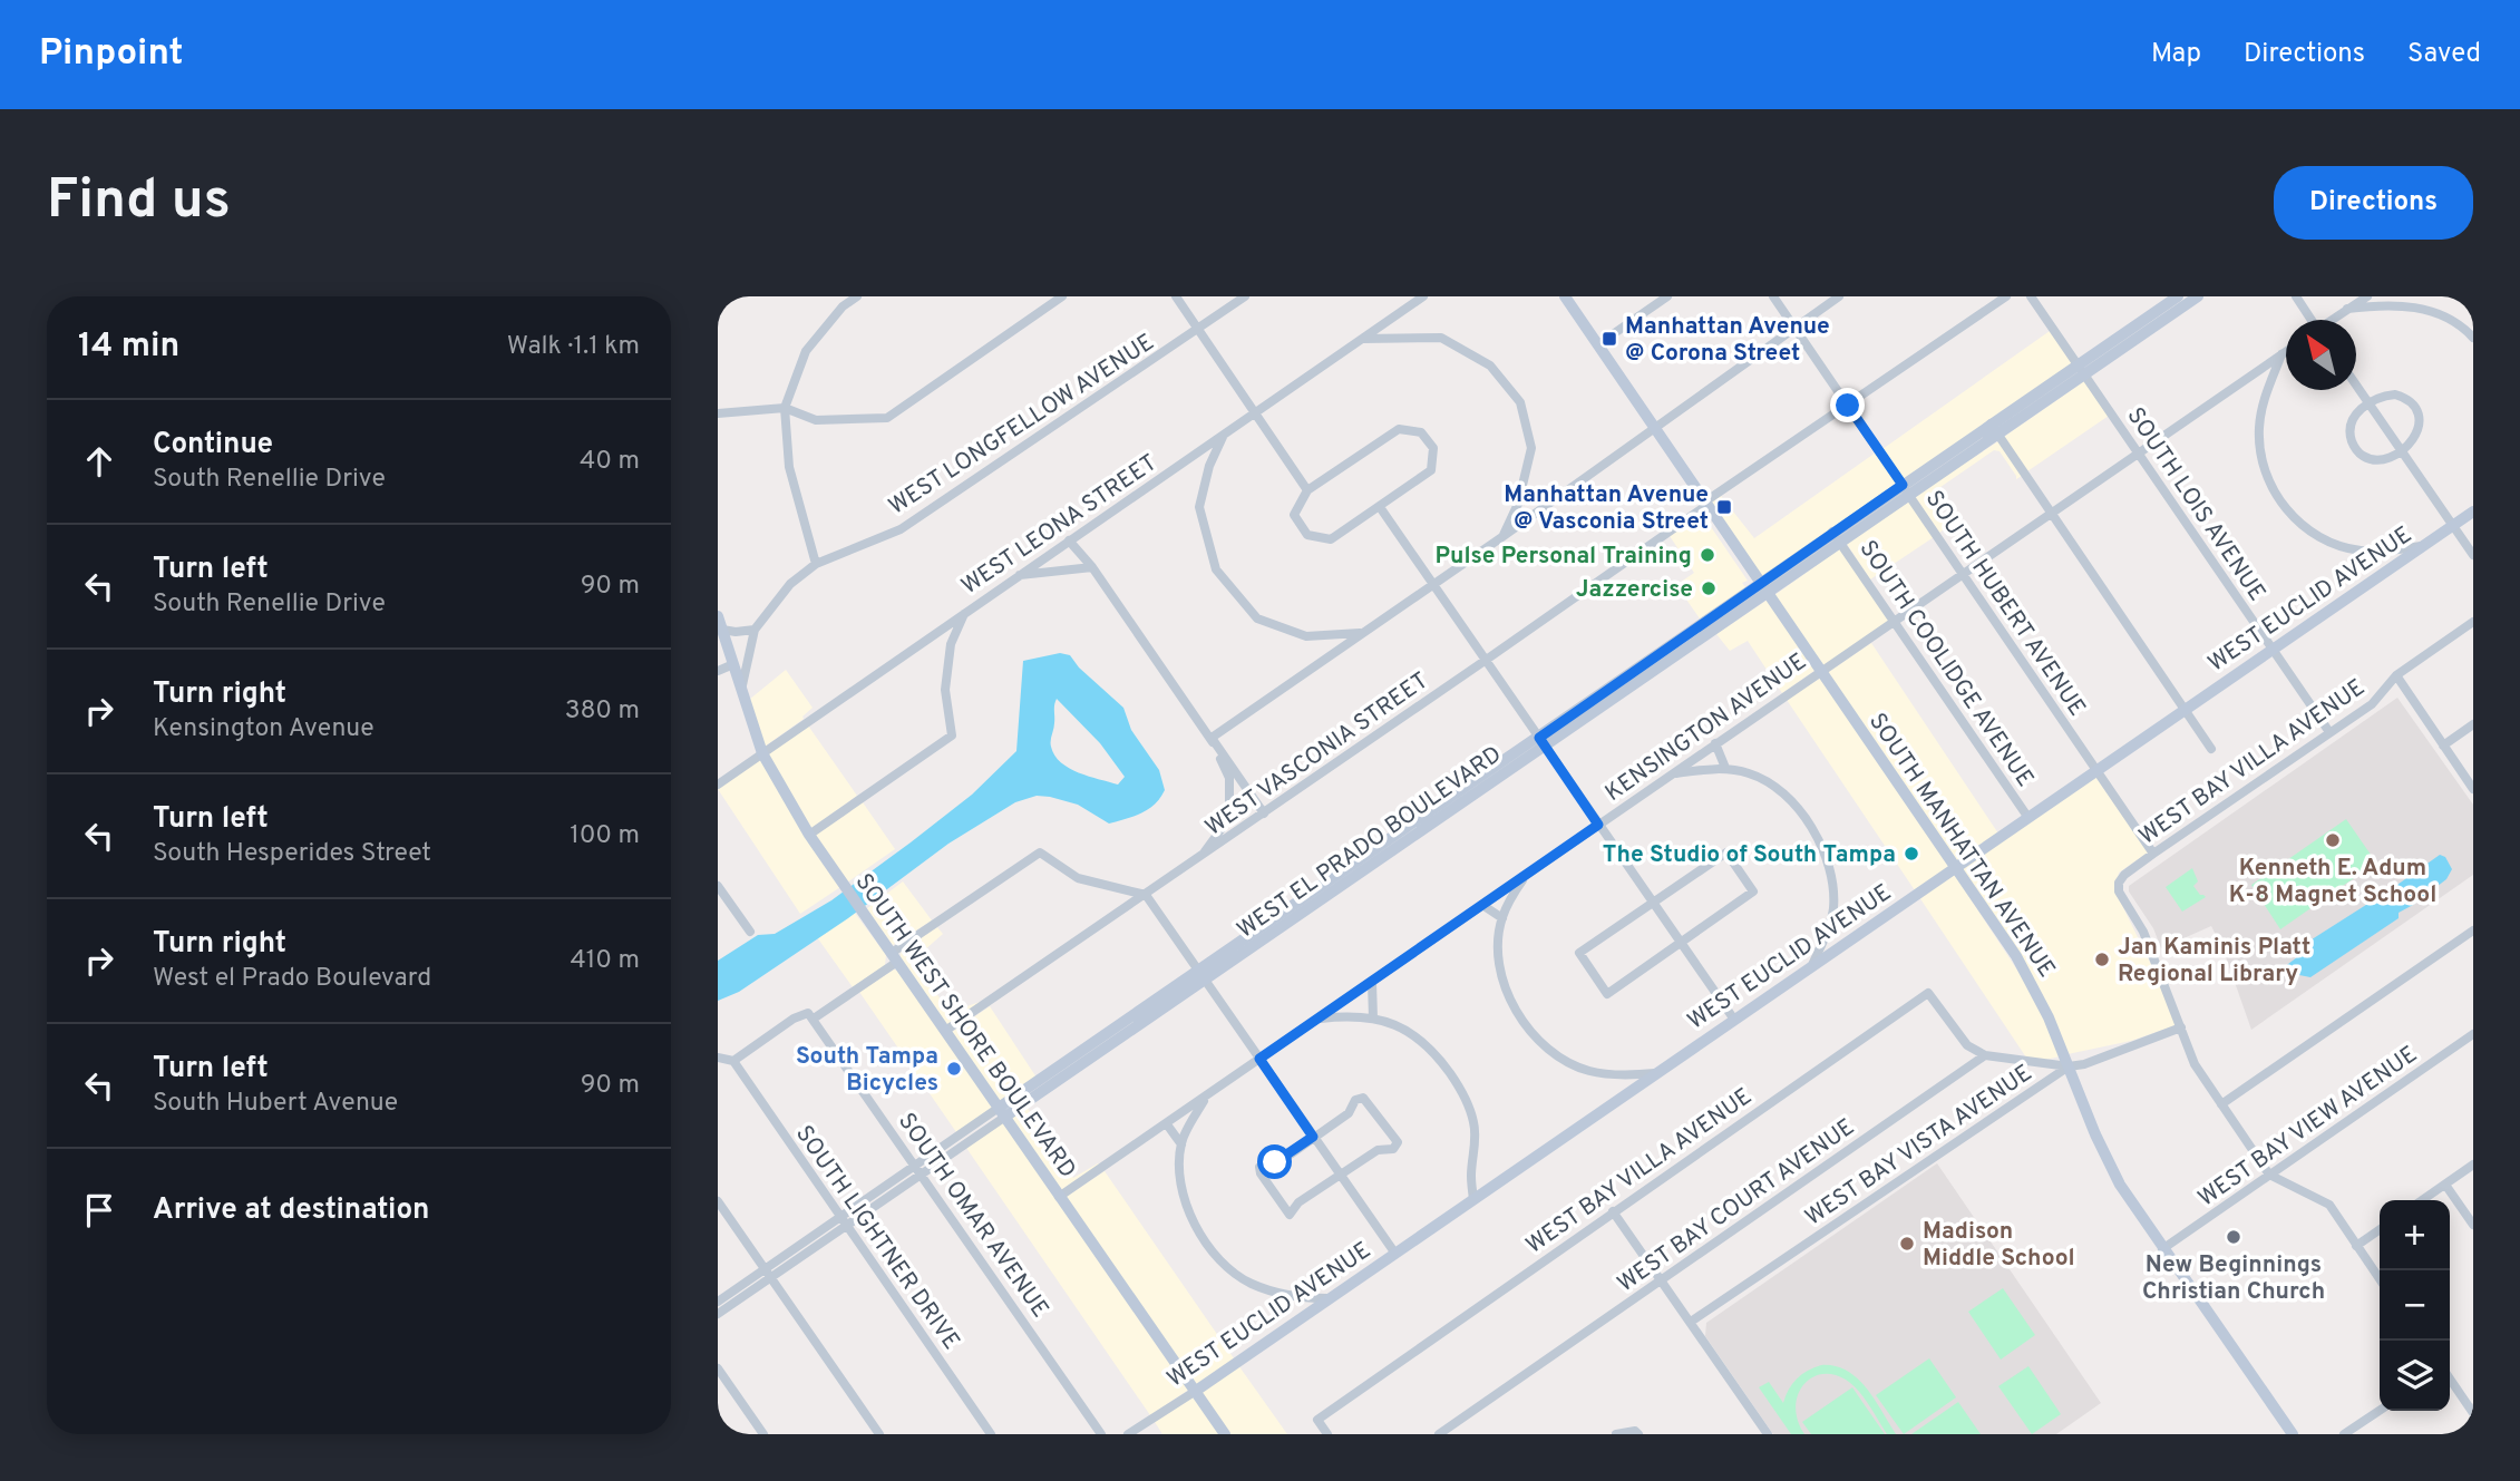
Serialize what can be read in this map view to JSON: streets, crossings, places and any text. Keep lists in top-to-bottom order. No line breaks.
{"streets":{"street":["WEST LONGFELLOW AVENUE","SOUTH LOIS AVENUE","WEST LEONA STREET","WEST EUCLID AVENUE","SOUTH HUBERT AVENUE","SOUTH COOLIDGE AVENUE","KENSINGTON AVENUE","WEST VASCONIA STREET","WEST BAY VILLA AVENUE","WEST EL PRADO BOULEVARD","SOUTH MANHATTAN AVENUE","SOUTH WEST SHORE BOULEVARD","WEST BAY VIEW AVENUE","WEST BAY VISTA AVENUE","WEST BAY COURT AVENUE","SOUTH OMAR AVENUE","SOUTH LIGHTNER DRIVE"]},"crossings":[["WEST LONGFELLOW AVENUE","SOUTH WEST SHORE BOULEVARD"],["SOUTH LOIS AVENUE","WEST EUCLID AVENUE"],["SOUTH LOIS AVENUE","KENSINGTON AVENUE"],["SOUTH LOIS AVENUE","WEST BAY VILLA AVENUE"],["SOUTH LOIS AVENUE","WEST EL PRADO BOULEVARD"],["WEST LEONA STREET","SOUTH WEST SHORE BOULEVARD"],["WEST EUCLID AVENUE","SOUTH HUBERT AVENUE"],["WEST EUCLID AVENUE","SOUTH COOLIDGE AVENUE"],["WEST EUCLID AVENUE","SOUTH MANHATTAN AVENUE"],["WEST EUCLID AVENUE","SOUTH WEST SHORE BOULEVARD"],["SOUTH HUBERT AVENUE","KENSINGTON AVENUE"],["SOUTH HUBERT AVENUE","WEST VASCONIA STREET"],["SOUTH HUBERT AVENUE","WEST BAY VILLA AVENUE"],["SOUTH HUBERT AVENUE","WEST EL PRADO BOULEVARD"],["SOUTH COOLIDGE AVENUE","KENSINGTON AVENUE"],["SOUTH COOLIDGE AVENUE","WEST EL PRADO BOULEVARD"],["KENSINGTON AVENUE","SOUTH MANHATTAN AVENUE"],["KENSINGTON AVENUE","SOUTH WEST SHORE BOULEVARD"],["WEST VASCONIA STREET","SOUTH MANHATTAN AVENUE"],["WEST VASCONIA STREET","SOUTH WEST SHORE BOULEVARD"],["WEST BAY VILLA AVENUE","WEST BAY VISTA AVENUE"],["WEST BAY VILLA AVENUE","WEST BAY COURT AVENUE"],["WEST EL PRADO BOULEVARD","SOUTH MANHATTAN AVENUE"],["WEST EL PRADO BOULEVARD","SOUTH WEST SHORE BOULEVARD"],["WEST EL PRADO BOULEVARD","SOUTH OMAR AVENUE"],["WEST EL PRADO BOULEVARD","SOUTH LIGHTNER DRIVE"],["SOUTH MANHATTAN AVENUE","WEST BAY VIEW AVENUE"],["SOUTH MANHATTAN AVENUE","WEST BAY VISTA AVENUE"]],"places":{"transit":["Manhattan Avenue @ Corona Street","Manhattan Avenue @ Vasconia Street"],"other":["Pulse Personal Training","Jazzercise","Kenneth E. Adum K-8 Magnet School","The Studio of South Tampa","Jan Kaminis Platt Regional Library","South Tampa Bicycles","New Beginnings Christian Church","Madison Middle School"]},"north":"top left","page":{"header":"Pinpoint","nav":["Map","Directions","Saved"],"buttons":"Directions","title":"Find us","heading":["14 min","Walk · 1.1 km"],"list":[["Continue","South Renellie Drive","40 m"],["Turn left","South Renellie Drive","90 m"],["Turn right","Kensington Avenue","380 m"],["Turn left","South Hesperides Street","100 m"],["Turn right","West el Prado Boulevard","410 m"],["Turn left","South Hubert Avenue","90 m"],"Arrive at destination"],"map_buttons":["+","−"]}}
